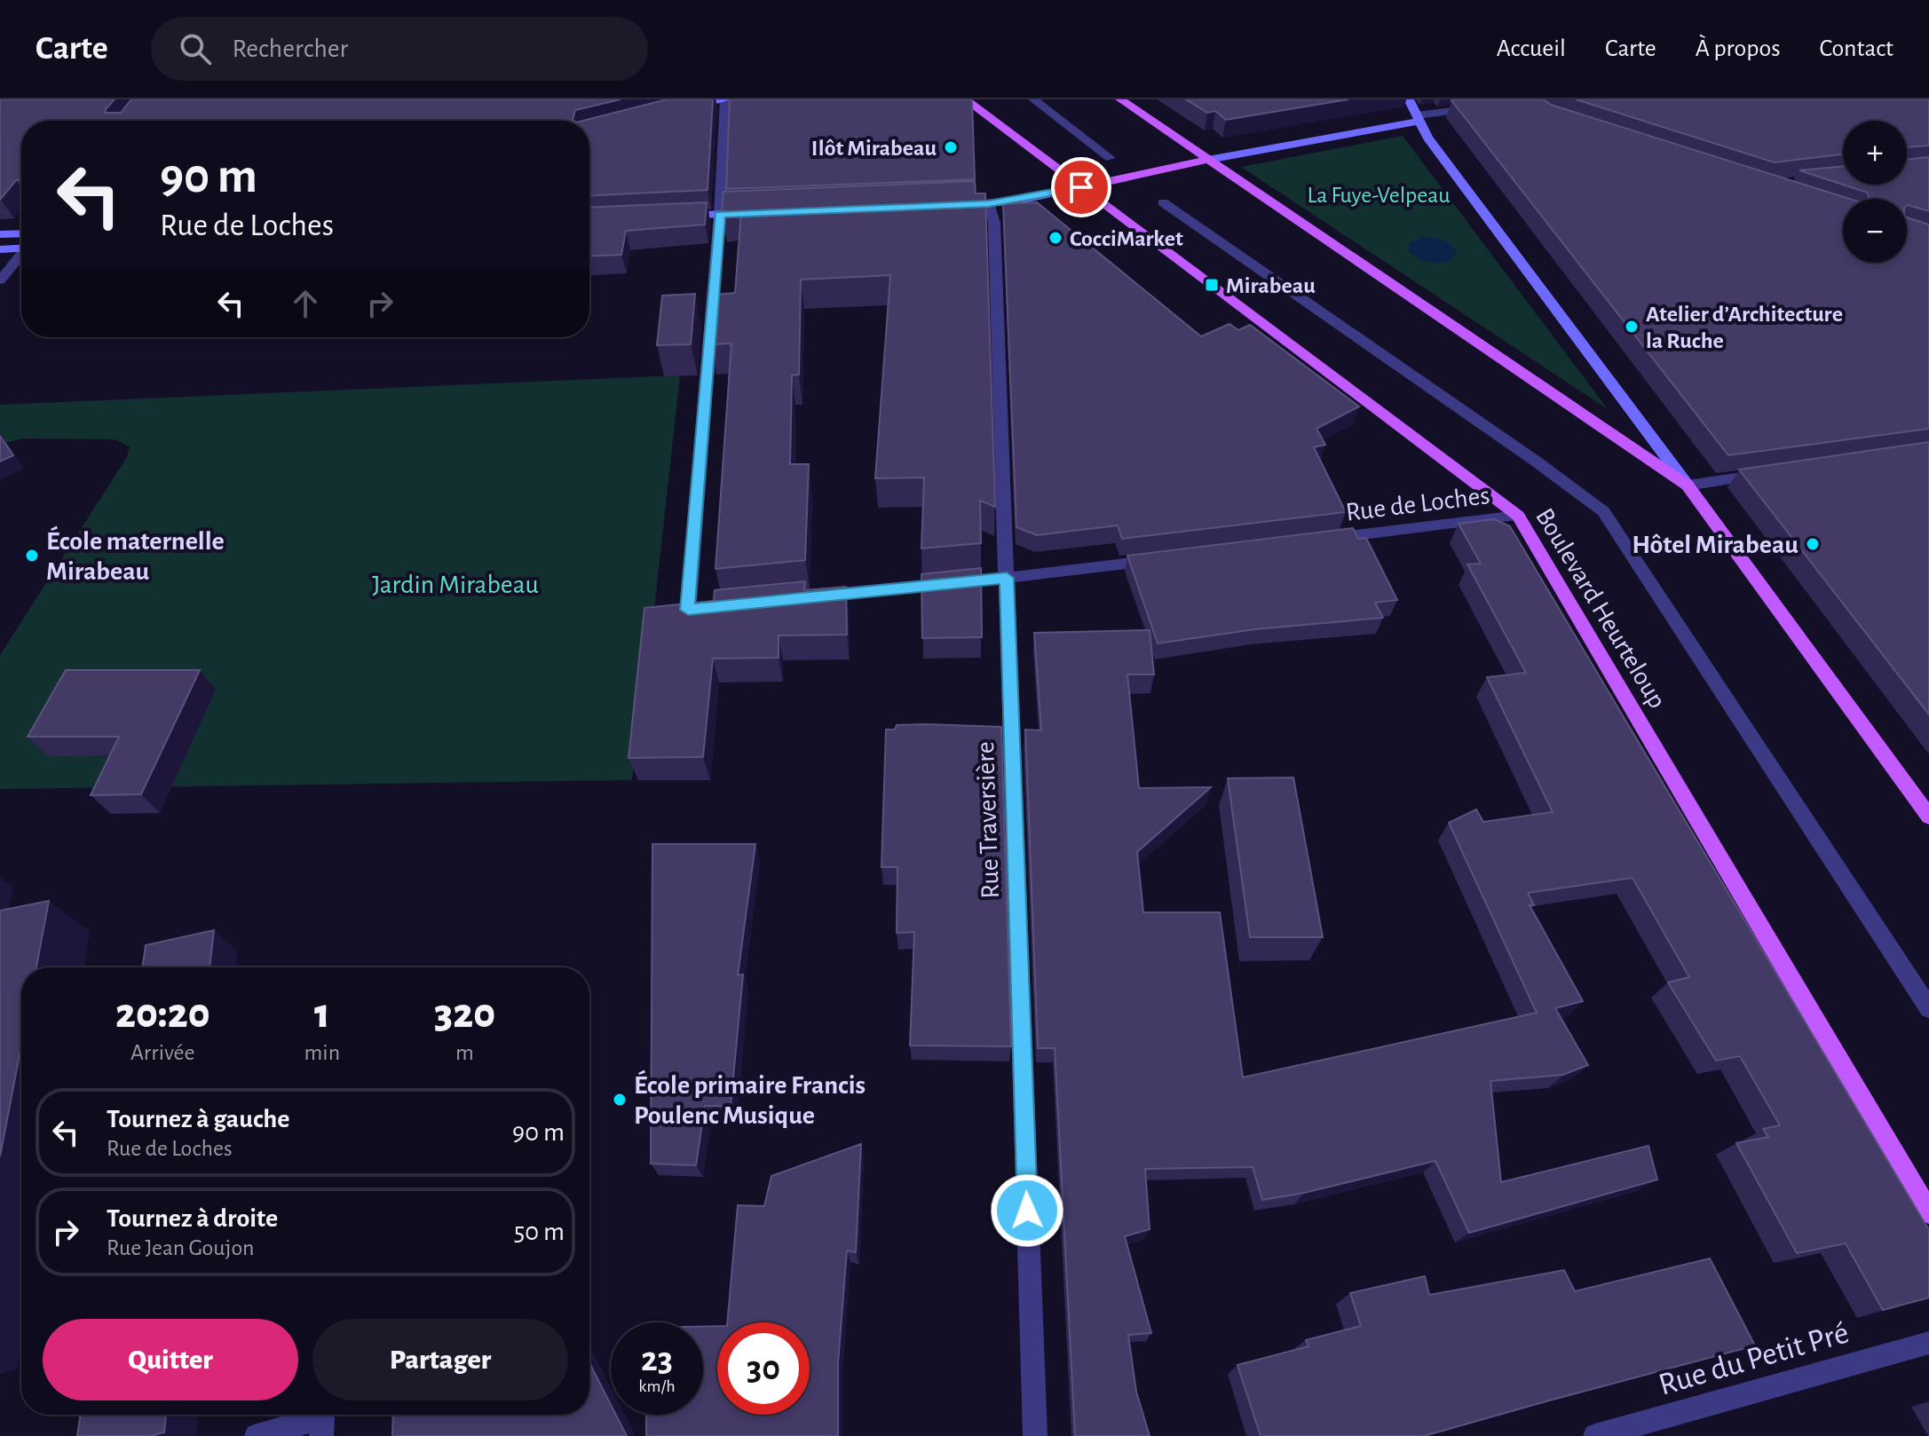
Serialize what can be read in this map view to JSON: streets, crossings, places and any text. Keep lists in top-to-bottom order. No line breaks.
{"streets":{"main road":["Boulevard Heurteloup"],"street":["Rue de Loches","Rue Traversière","Rue du Petit Pré"]},"crossings":[["Rue de Loches","Boulevard Heurteloup"]],"parks":["La Fuye-Velpeau","Jardin Mirabeau"],"places":{"other":["Ilôt Mirabeau","CocciMarket","Atelier d’Architecture la Ruche","Hôtel Mirabeau","École maternelle Mirabeau","École primaire Francis Poulenc Musique"],"transit":["Mirabeau"]},"page":{"header":"Carte","search":"Rechercher","nav":["Accueil","Carte","À propos","Contact"],"map_buttons":["+","−"],"turn":["90 m","Rue de Loches"],"eta":["20:20","Arrivée","1","min","320","m"],"list":[{"name":"Tournez à gauche","note":"Rue de Loches","value":"90 m"},{"name":"Tournez à droite","note":"Rue Jean Goujon","value":"50 m"}],"buttons":["Quitter","Partager"],"speed":"23 km/h","limit":"30"}}
